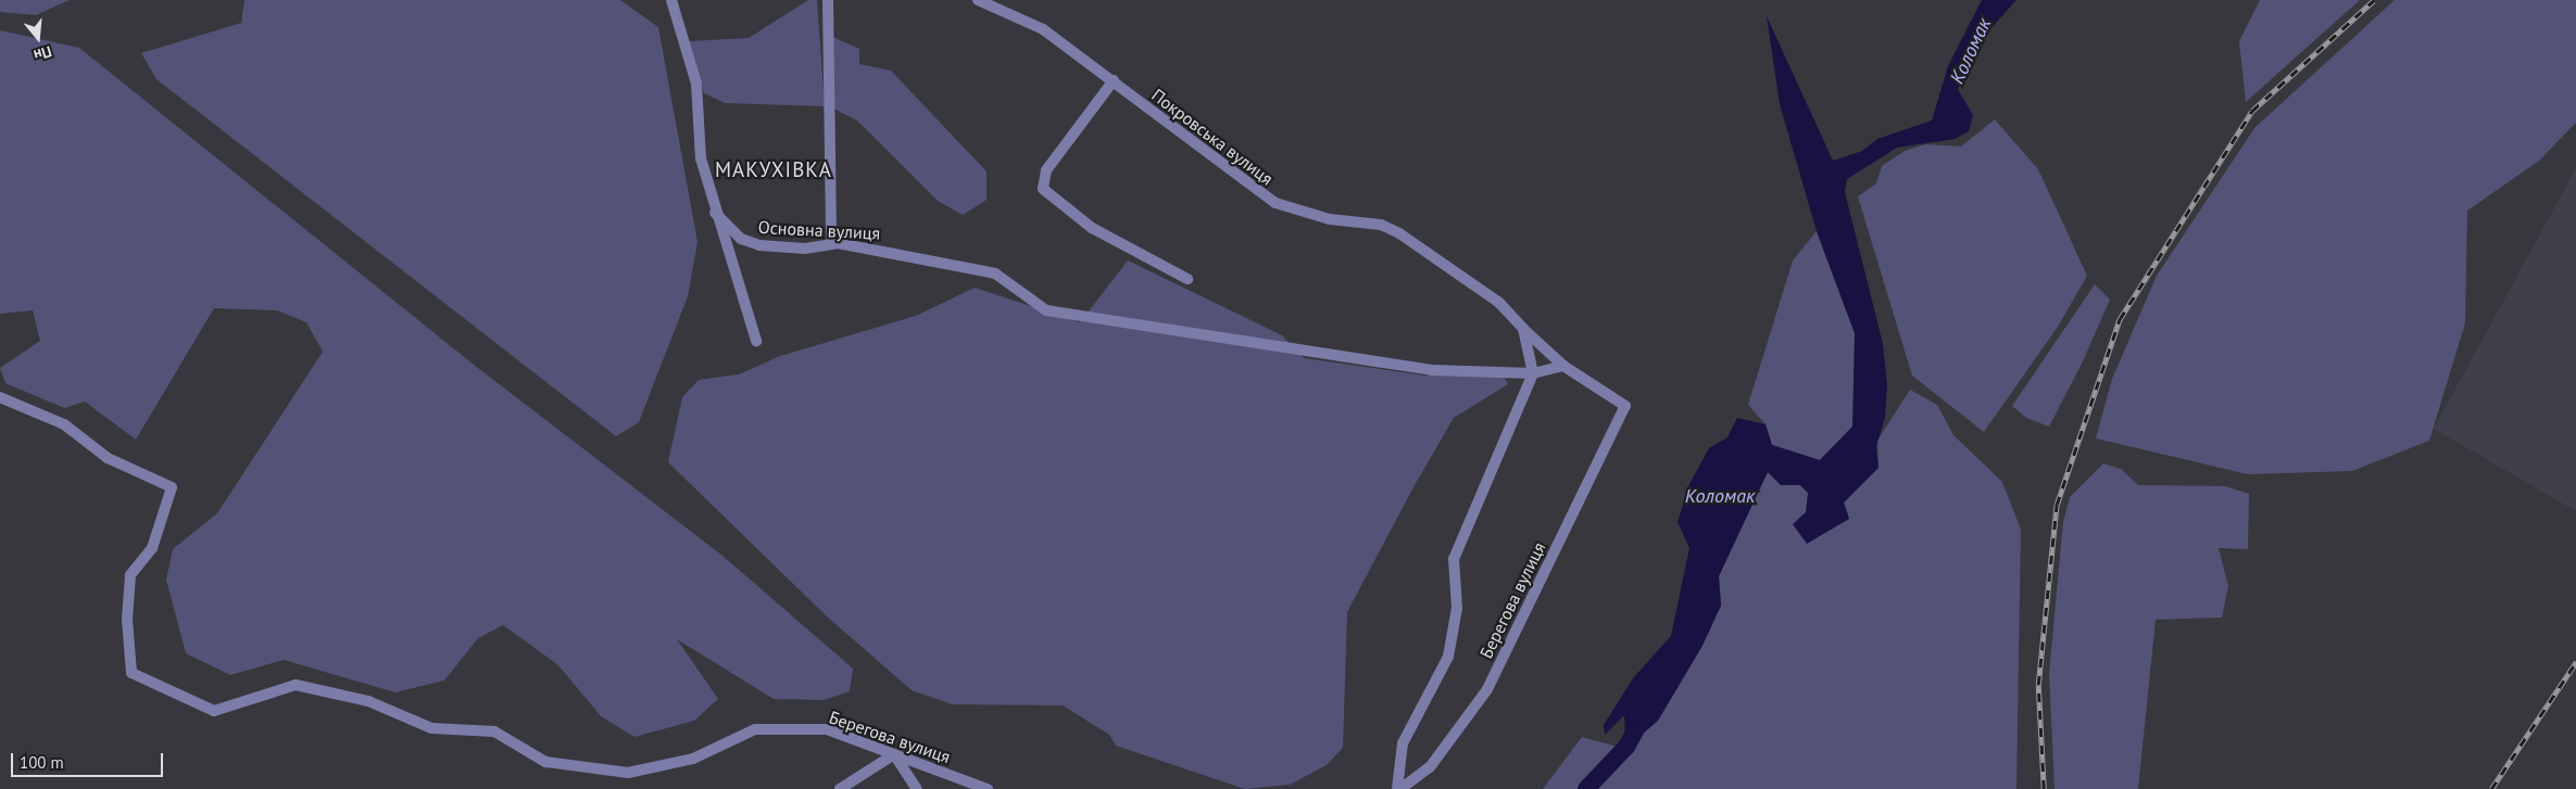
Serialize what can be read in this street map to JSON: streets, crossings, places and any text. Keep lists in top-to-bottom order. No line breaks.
{"streets":{"street":["Покровська вулиця","Основна вулиця","Берегова вулиця"]},"crossings":[["Покровська вулиця","Берегова вулиця"]],"districts":["МАКУХІВКА"],"water":["Коломак"],"scale_bar":"100 m","north":"bottom"}
